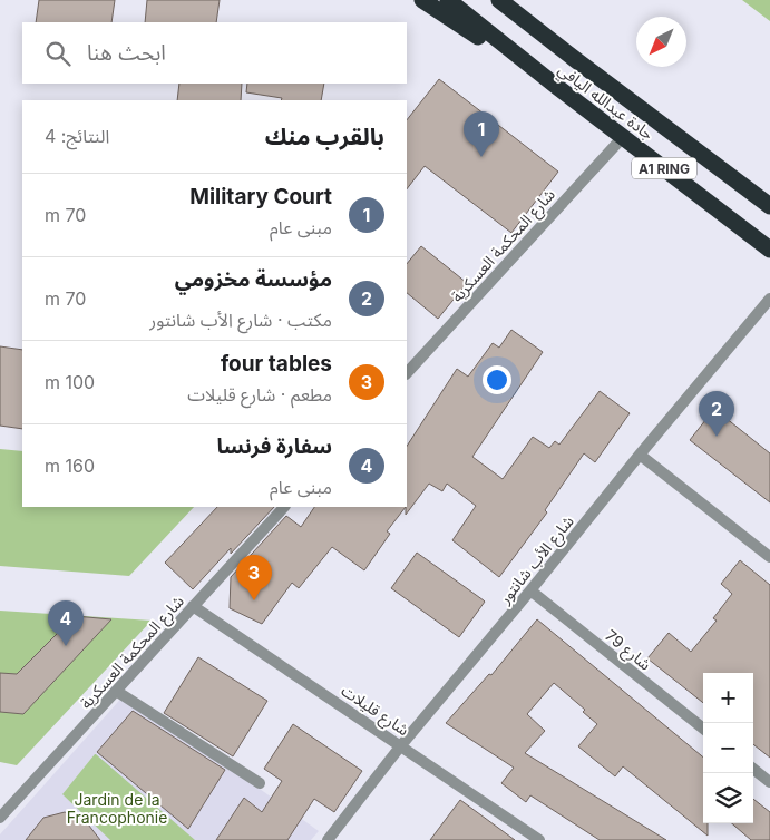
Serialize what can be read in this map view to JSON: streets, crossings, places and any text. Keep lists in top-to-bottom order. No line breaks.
{"streets":{"highway":["جادة عبدالله اليافي","A1 RING"],"street":["شارع المحكمة العسكرية","شارع الأب شانتور","شارع 79","شارع قليلات"]},"crossings":[["جادة عبدالله اليافي","A1 RING"],["جادة عبدالله اليافي","شارع المحكمة العسكرية"],["شارع المحكمة العسكرية","شارع قليلات"],["شارع الأب شانتور","شارع 79"],["شارع الأب شانتور","شارع قليلات"]],"parks":["Jardin de la Francophonie"],"north":"bottom left","page":{"search":"ابحث هنا","heading":["بالقرب منك","النتائج: 4"],"pins":["1","2","3","4"],"list":[{"mark":"1","name":"Military Court","note":"مبنى عام","value":"70 m"},{"mark":"2","name":"مؤسسة مخزومي","note":"مكتب · شارع الأب شانتور","value":"70 m"},{"mark":"3","name":"four tables","note":"مطعم · شارع قليلات","value":"100 m"},{"mark":"4","name":"سفارة فرنسا","note":"مبنى عام","value":"160 m"}],"map_buttons":["+","−"]}}
